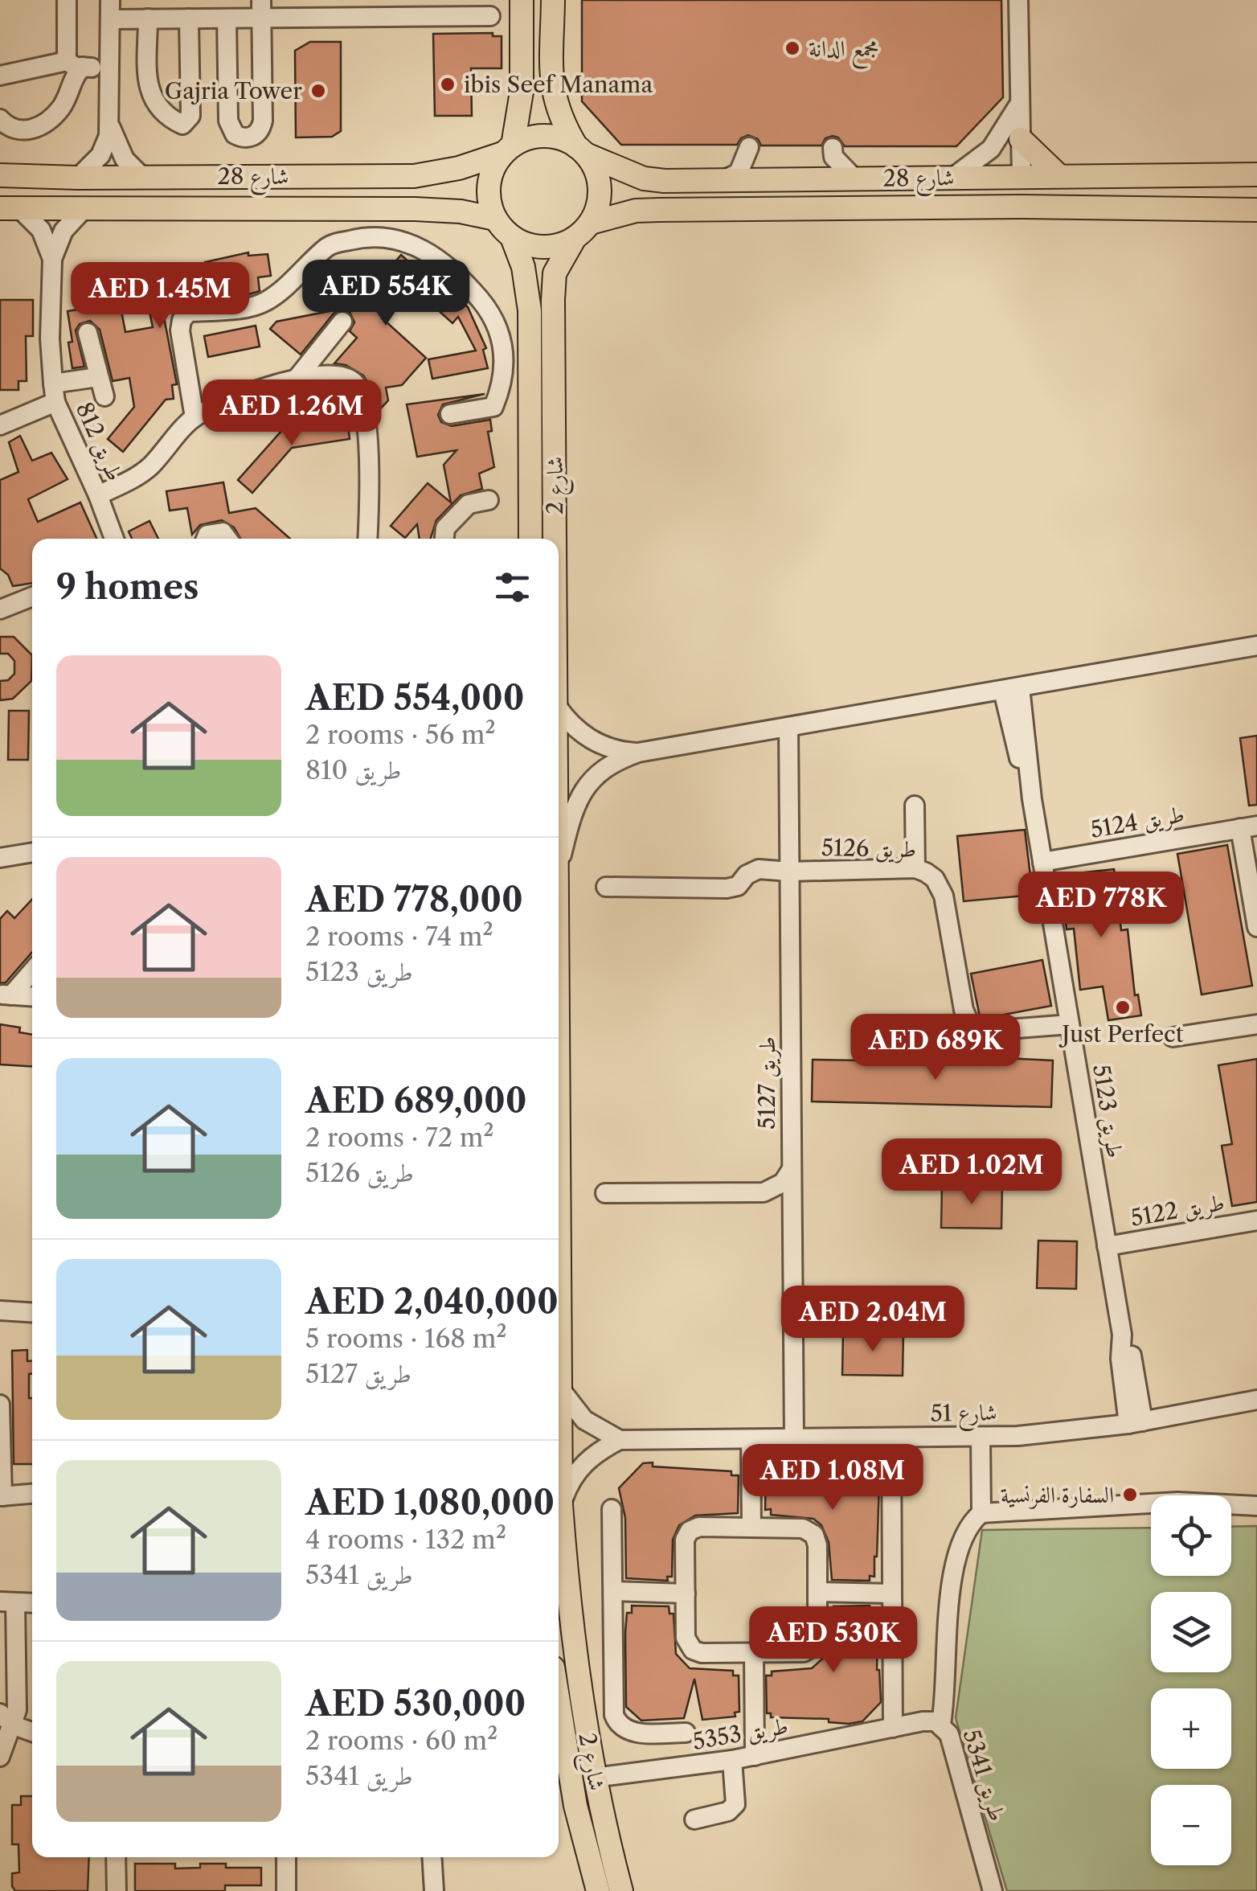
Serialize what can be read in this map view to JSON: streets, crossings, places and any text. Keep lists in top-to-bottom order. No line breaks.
{"streets":{"main road":["شارع 28","شارع 2"],"street":["طريق 812","طريق 5124","طريق 5126","طريق 5127","طريق 5123","طريق 5122","شارع 51","طريق 5353","طريق 5341"]},"crossings":[["شارع 28","طريق 812"],["شارع 28","شارع 2"],["شارع 2","شارع 51"],["شارع 2","طريق 5353"],["طريق 5124","طريق 5123"],["طريق 5126","طريق 5127"],["طريق 5127","شارع 51"],["طريق 5123","طريق 5122"],["طريق 5123","شارع 51"],["طريق 5353","طريق 5341"]],"places":["مجمع الدانة","ibis Seef Manama","Gajria Tower","Just Perfect","السفارة الفرنسية"],"page":{"price":["AED 554K","AED 1.45M","AED 1.26M","AED 778K","AED 689K","AED 1.02M","AED 2.04M","AED 1.08M","AED 530K"],"heading":"9 homes","list":[{"name":"AED 554,000","note":"2 rooms · 56 m² · طريق 810"},{"name":"AED 778,000","note":"2 rooms · 74 m² · طريق 5123"},{"name":"AED 689,000","note":"2 rooms · 72 m² · طريق 5126"},{"name":"AED 2,040,000","note":"5 rooms · 168 m² · طريق 5127"},{"name":"AED 1,080,000","note":"4 rooms · 132 m² · طريق 5341"},{"name":"AED 530,000","note":"2 rooms · 60 m² · طريق 5341"}],"map_buttons":["+","−"]}}
